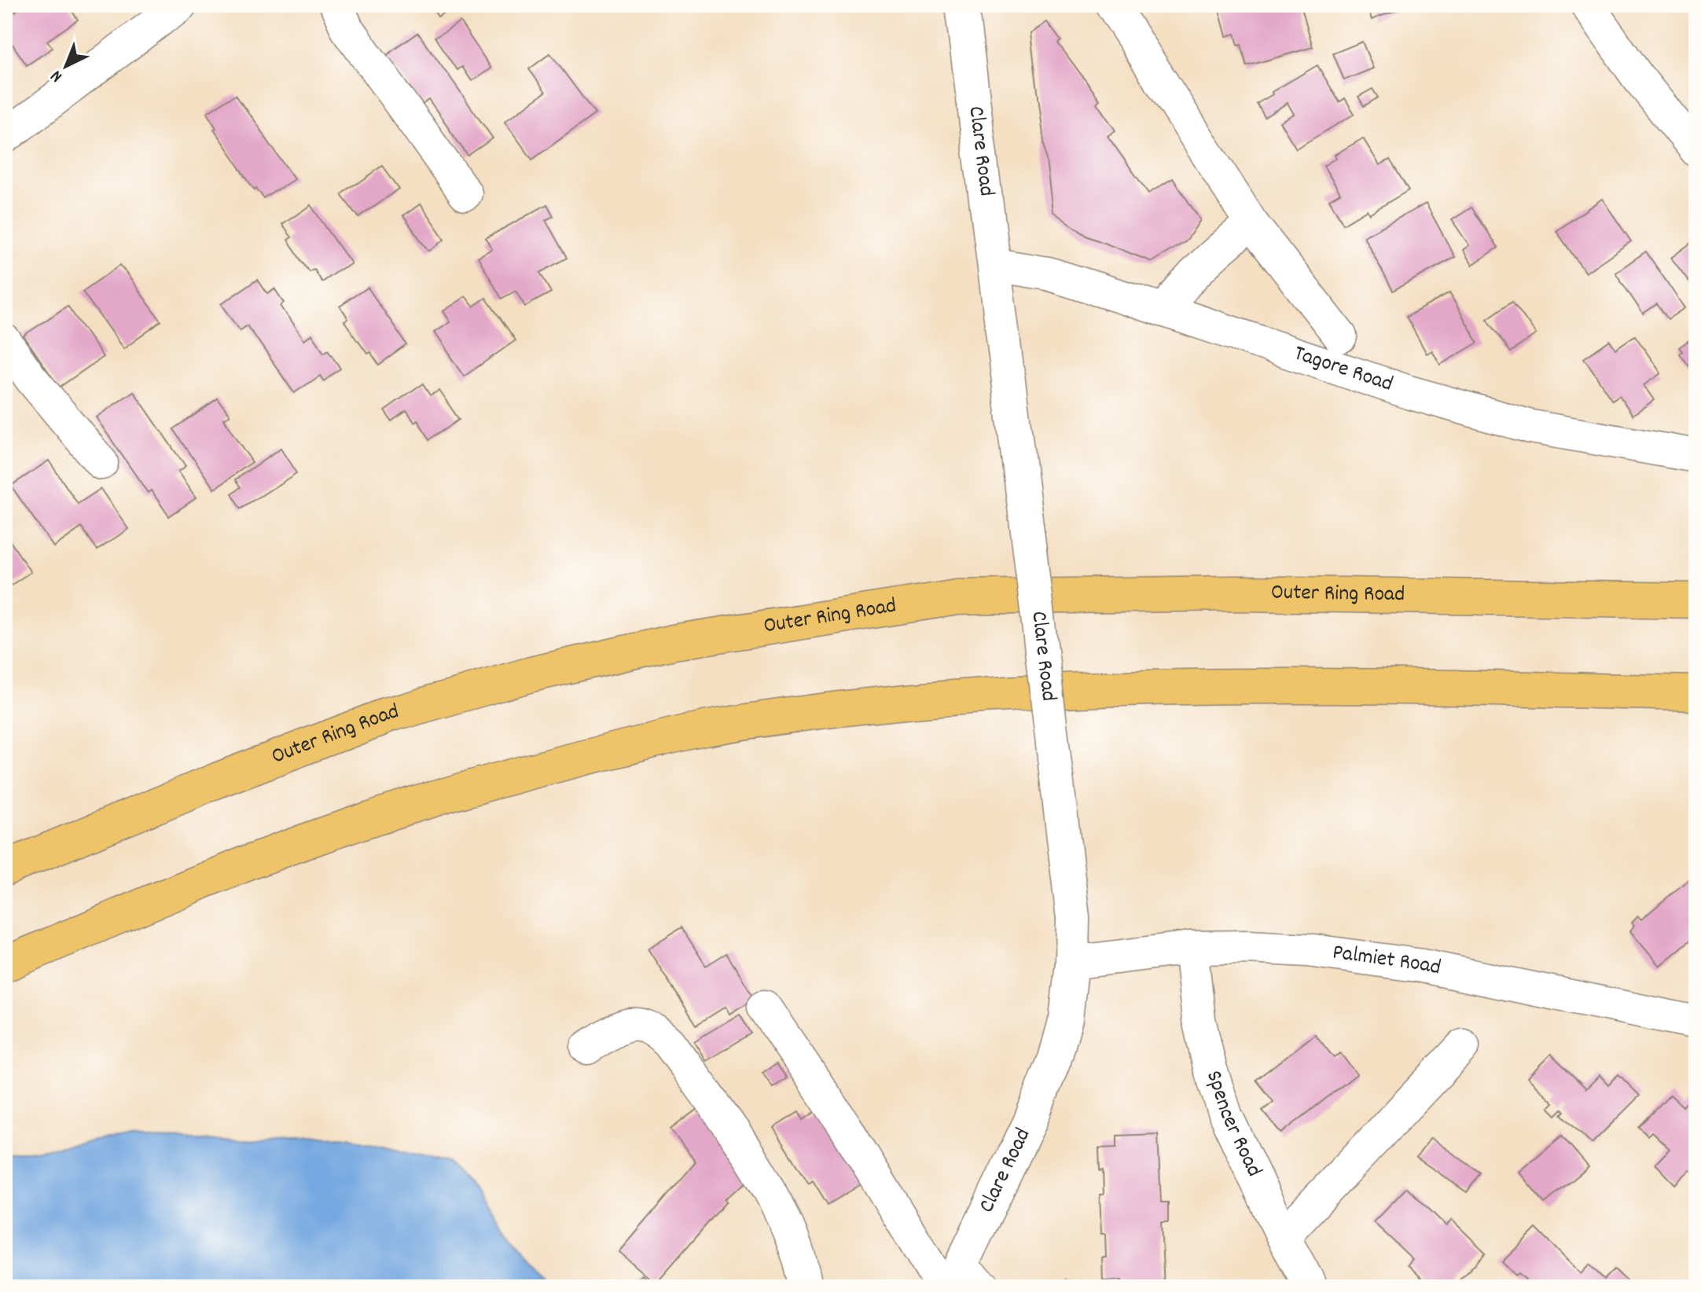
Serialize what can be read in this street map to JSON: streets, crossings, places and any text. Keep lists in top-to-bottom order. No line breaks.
{"streets":{"highway":["Outer Ring Road"],"street":["Clare Road","Tagore Road","Palmiet Road","Spencer Road"]},"crossings":[["Clare Road","Tagore Road"],["Clare Road","Palmiet Road"],["Palmiet Road","Spencer Road"]],"north":"bottom left"}
